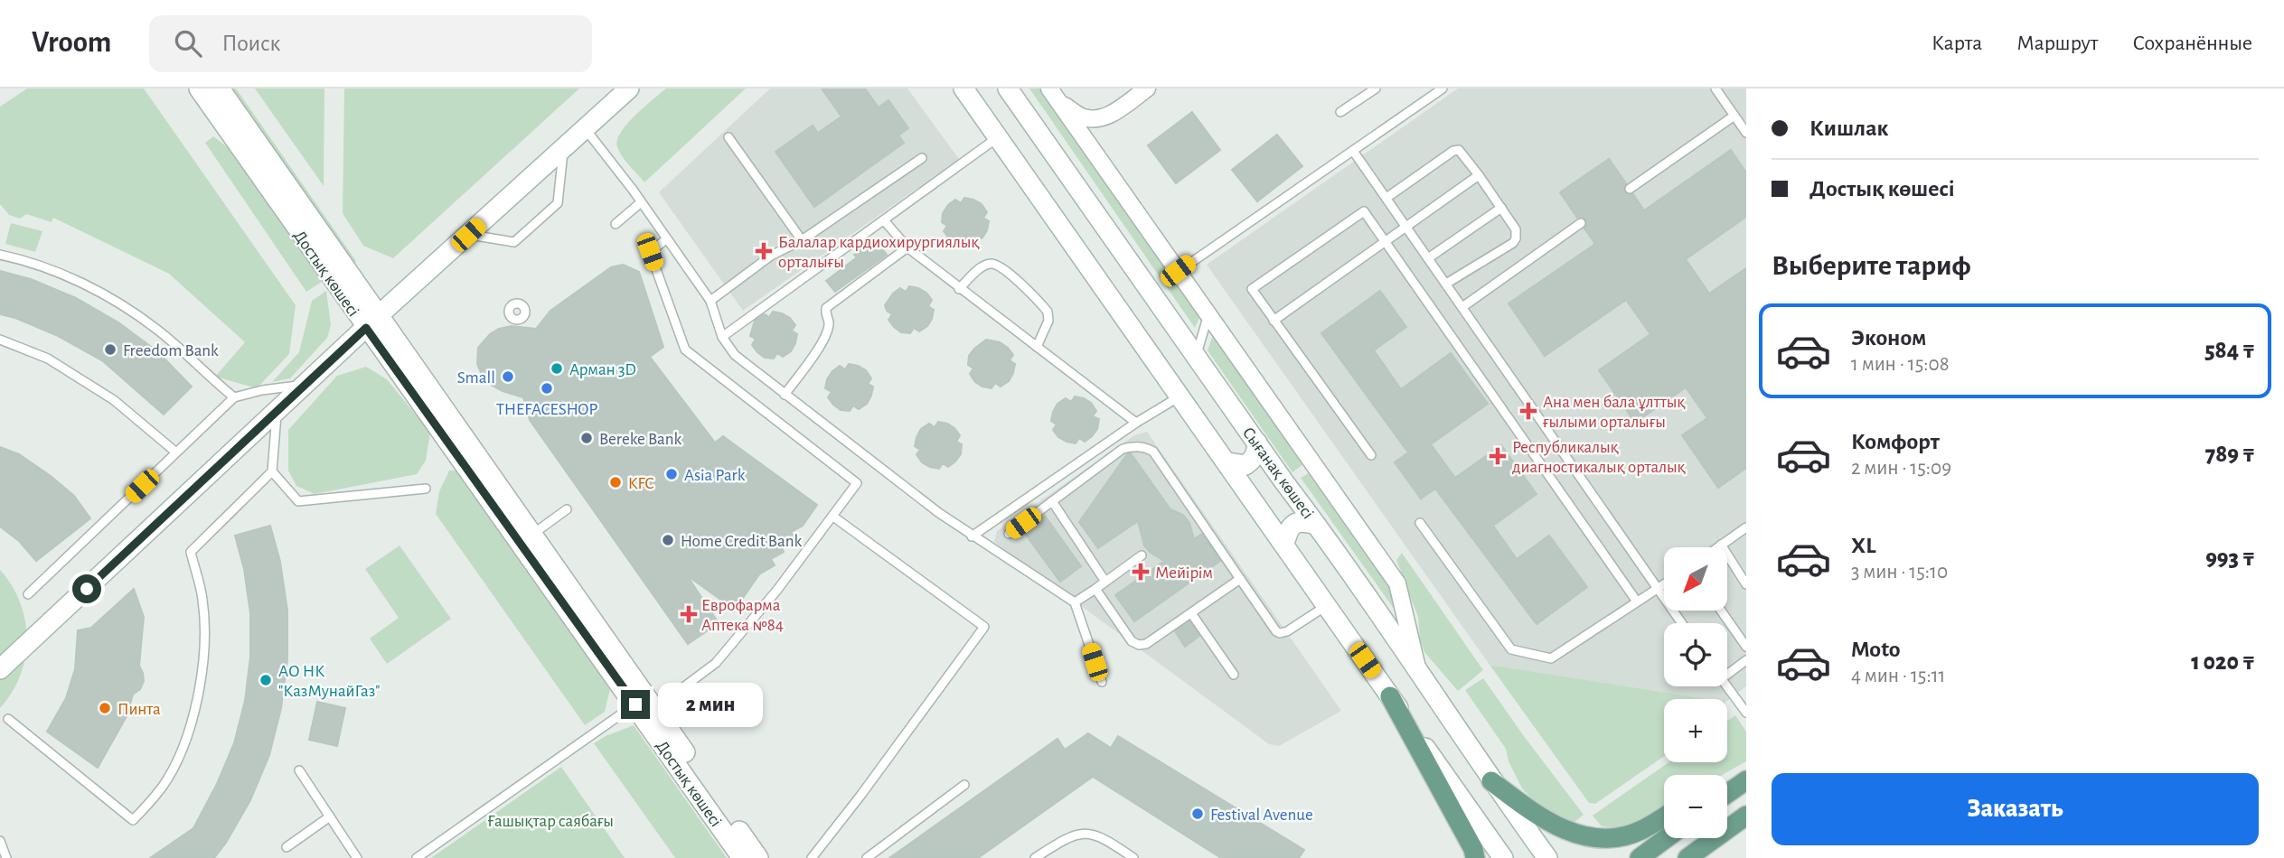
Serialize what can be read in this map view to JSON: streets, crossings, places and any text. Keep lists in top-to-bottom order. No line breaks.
{"streets":{"main road":["Достық көшесі","Сығанақ көшесі"]},"parks":["Ғашықтар саябағы"],"places":{"health":["Балалар кардиохирургиялық орталығы","Ана мен бала ұлттық ғылыми орталығы","Республикалық диагностикалық орталық","Мейірім","Еврофарма Аптека №84"],"other":["Freedom Bank","Арман 3D","Small","THEFACESHOP","Bereke Bank","Asia Park","KFC","Home Credit Bank","АО НК \"КазМунайГаз\"","Пинта","Festival Avenue"]},"north":"bottom left","page":{"header":"Vroom","search":"Поиск","nav":["Карта","Маршрут","Сохранённые"],"banner":["Кишлак","Достық көшесі"],"heading":"Выберите тариф","list":[{"name":"Эконом","note":"1 мин · 15:08","value":"584 ₸"},{"name":"Комфорт","note":"2 мин · 15:09","value":"789 ₸"},{"name":"XL","note":"3 мин · 15:10","value":"993 ₸"},{"name":"Moto","note":"4 мин · 15:11","value":"1 020 ₸"}],"map_buttons":["+","−"],"bubble":"2 мин","buttons":"Заказать"}}
